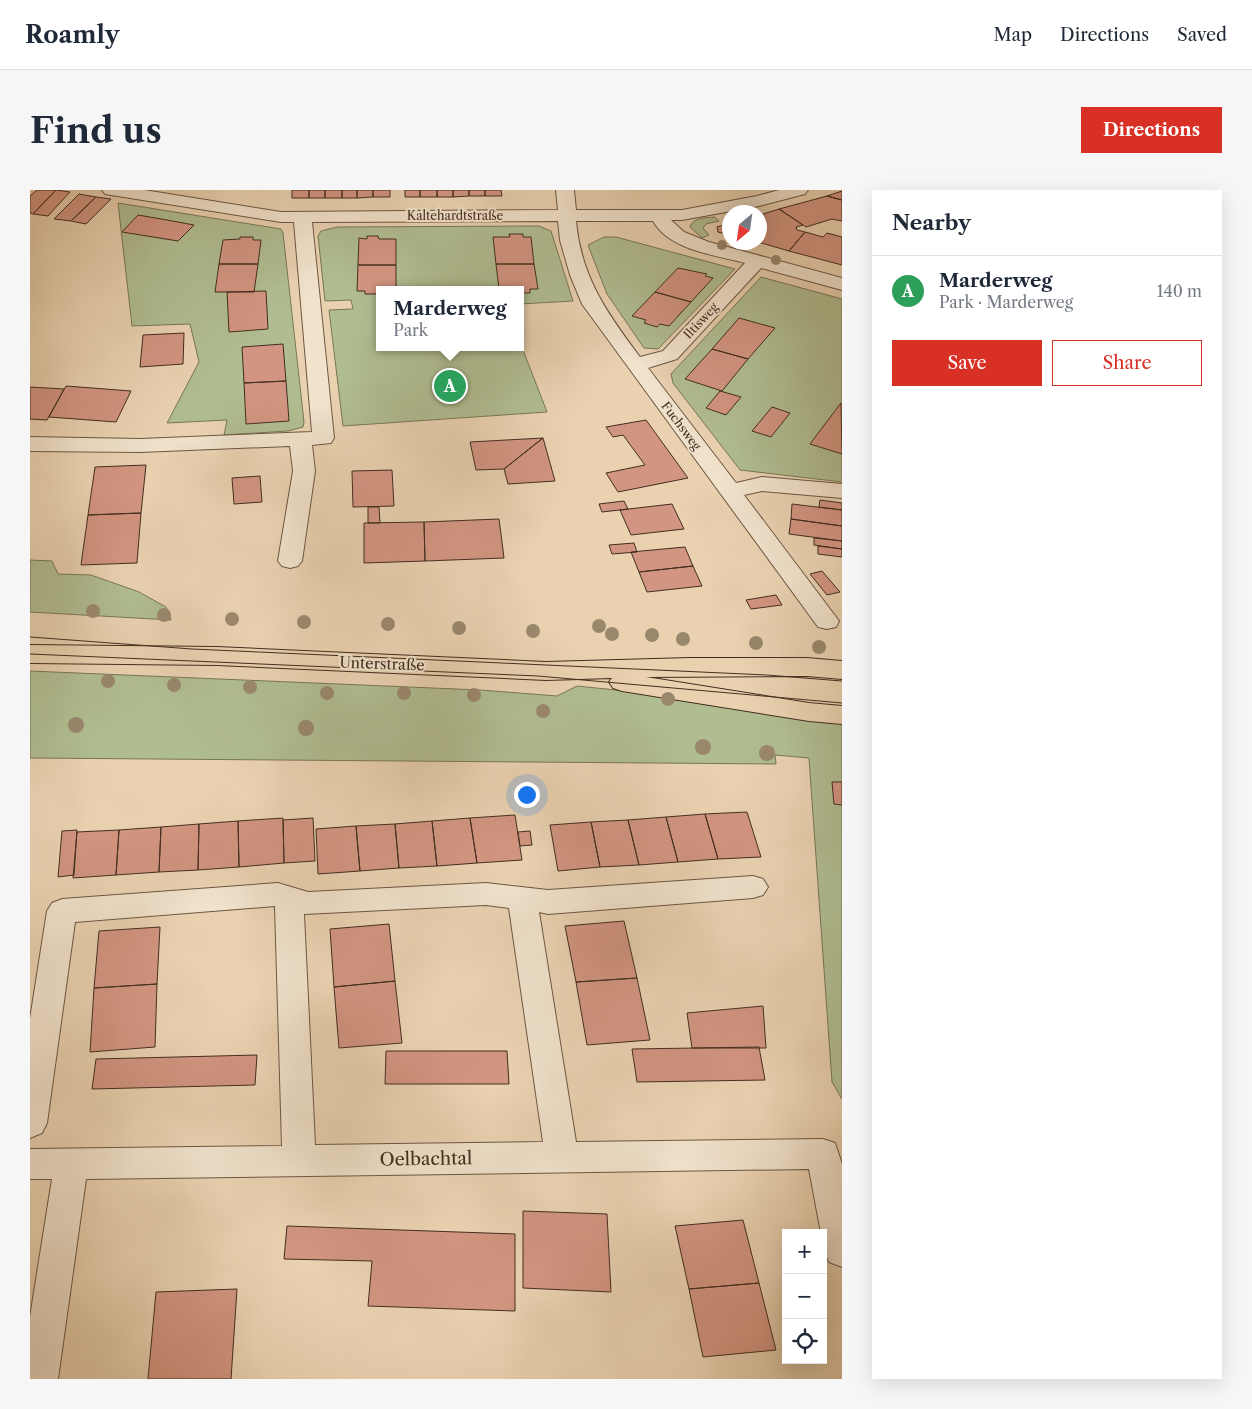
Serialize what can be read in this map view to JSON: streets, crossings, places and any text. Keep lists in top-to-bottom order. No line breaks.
{"streets":{"main road":["Unterstraße"],"street":["Kaltehardtstraße","Iltisweg","Fuchsweg","Oelbachtal"]},"crossings":[["Kaltehardtstraße","Fuchsweg"],["Iltisweg","Fuchsweg"]],"north":"bottom left","page":{"header":"Roamly","nav":["Map","Directions","Saved"],"buttons":["Directions",["Save","Share"]],"title":"Find us","heading":"Nearby","list":[{"mark":"A","name":"Marderweg","note":"Park · Marderweg","value":"140 m"}],"popup":["Marderweg","Park"],"pins":"A","map_buttons":["+","−"]}}
